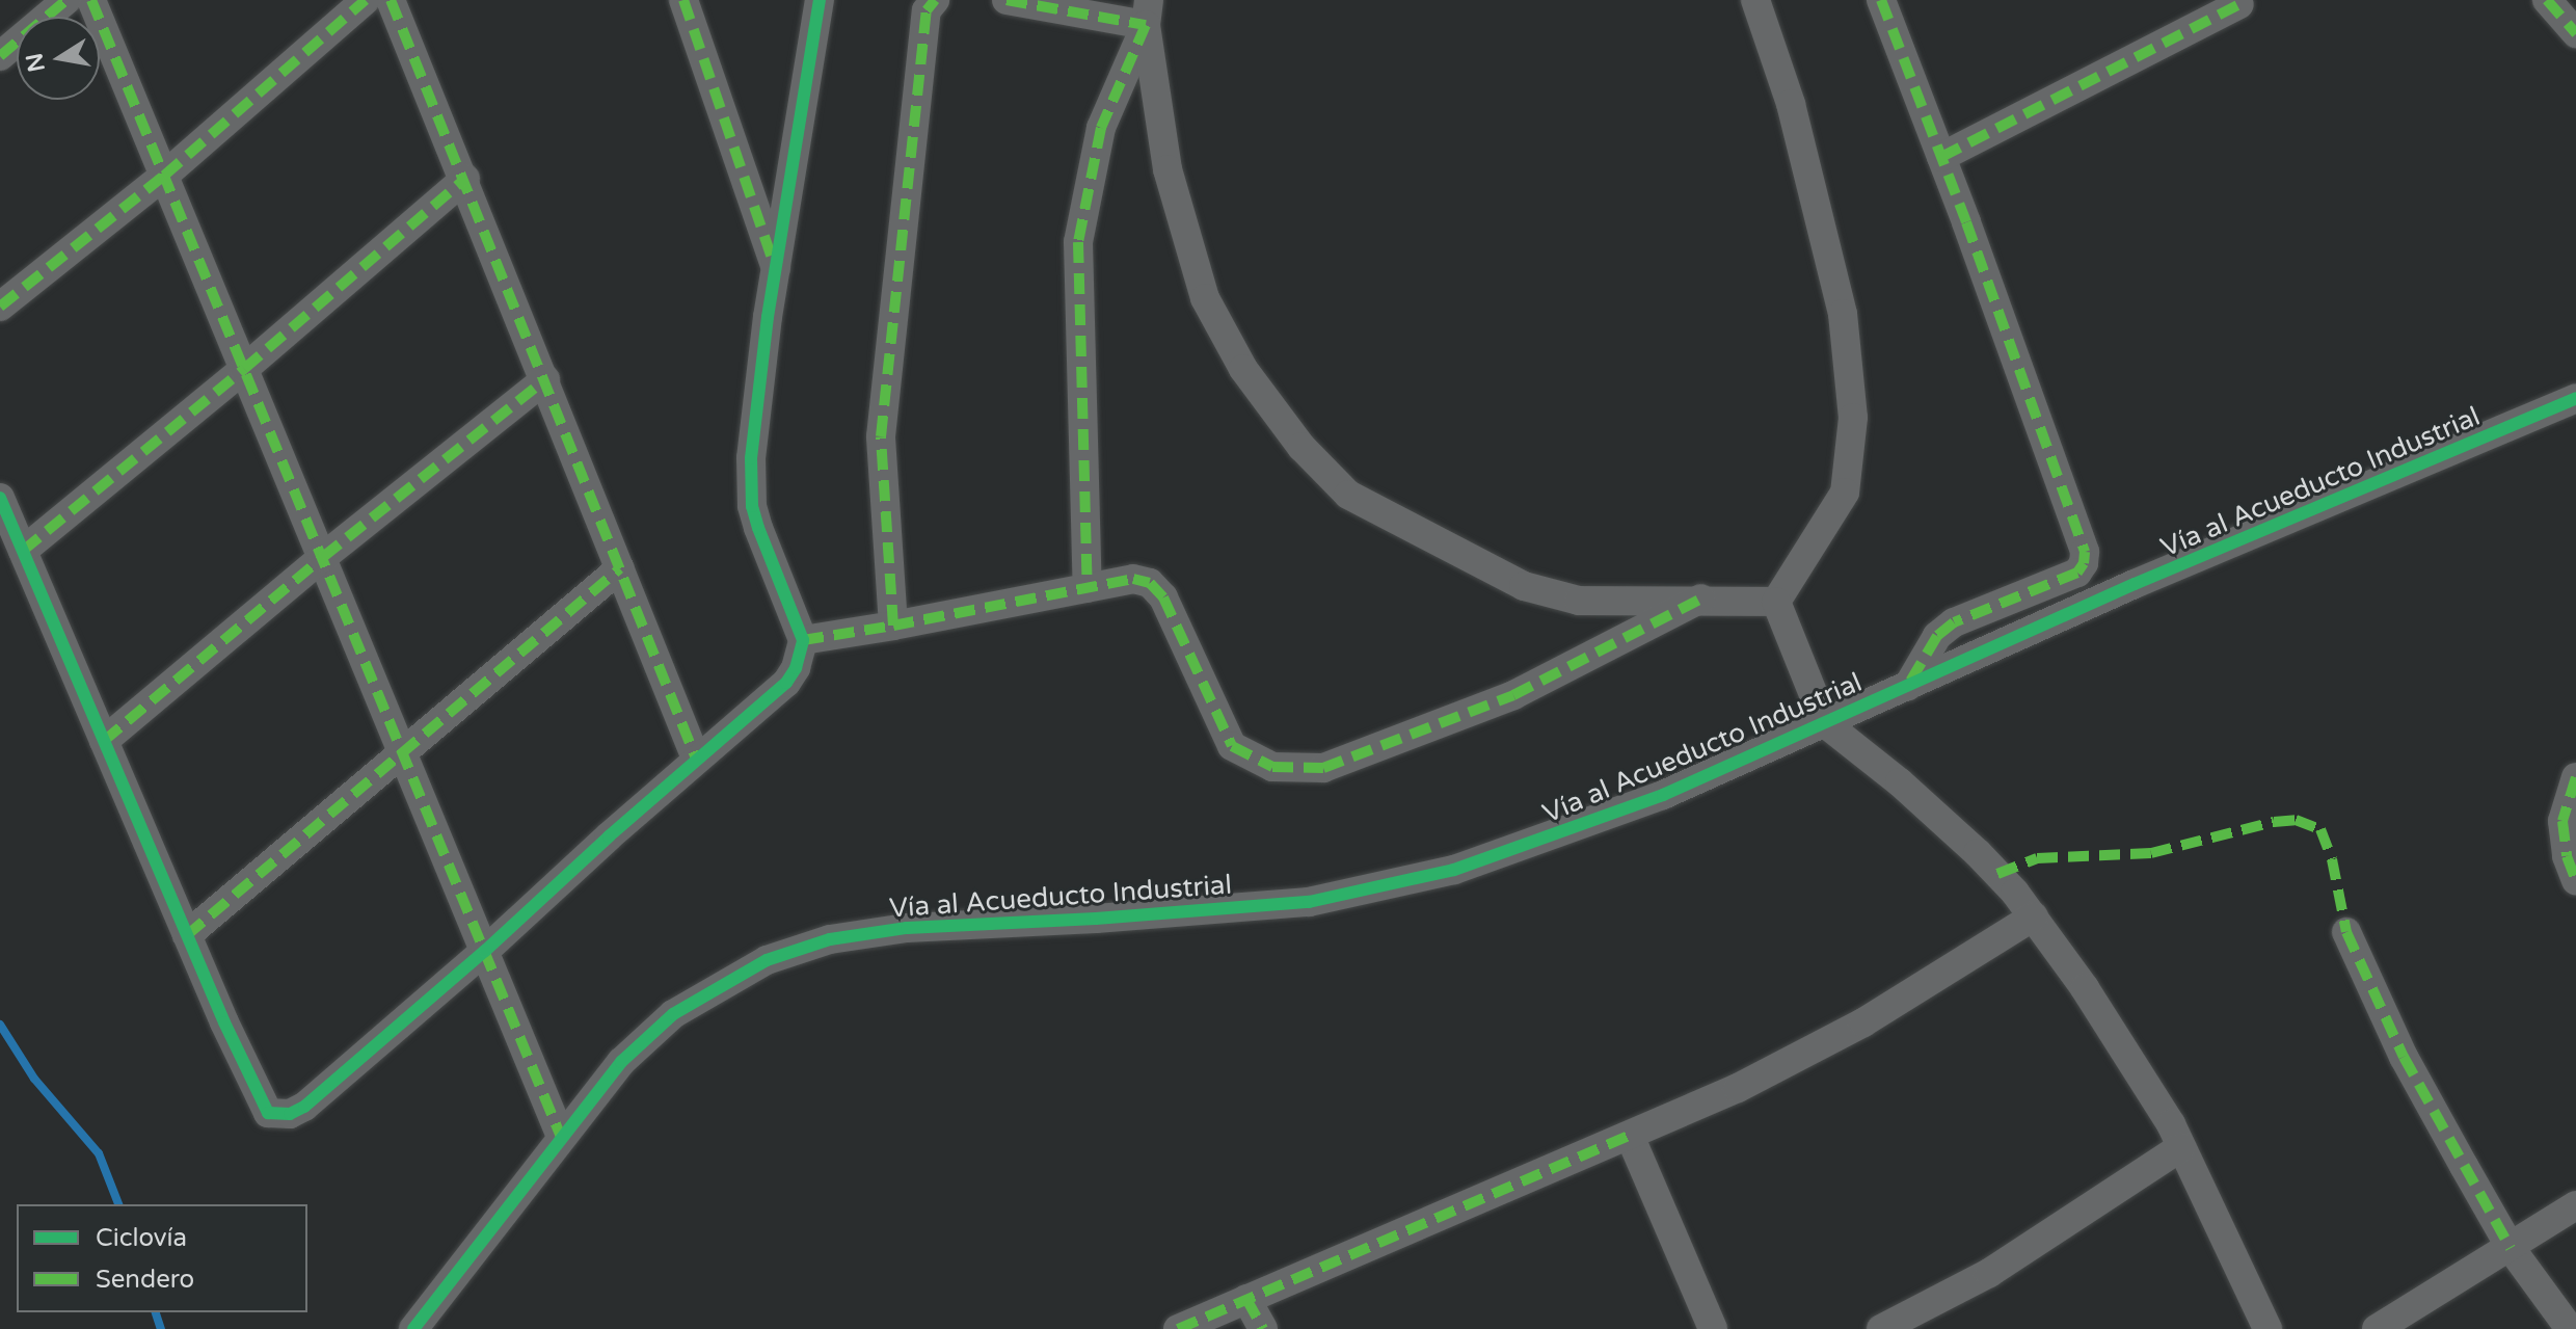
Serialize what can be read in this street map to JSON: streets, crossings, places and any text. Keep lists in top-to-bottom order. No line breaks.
{"streets":{"street":["Vía al Acueducto Industrial"]},"legend":["Ciclovía","Sendero"],"north":"left"}
